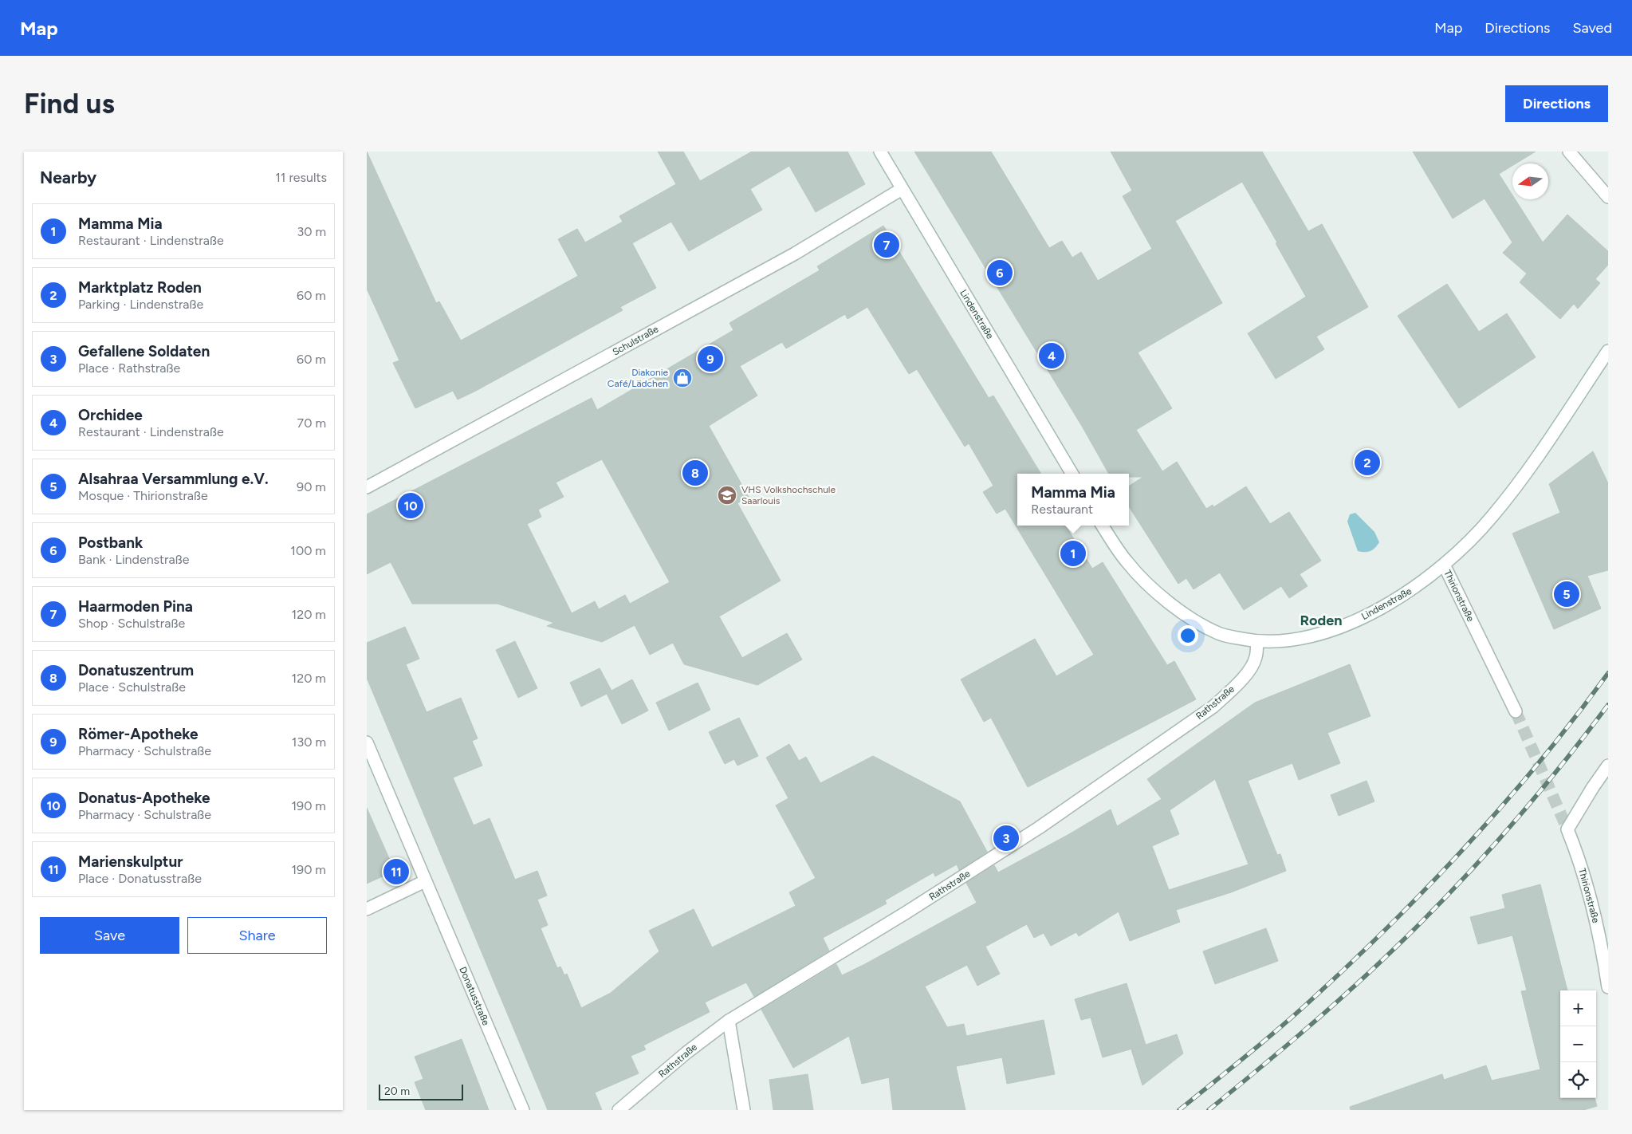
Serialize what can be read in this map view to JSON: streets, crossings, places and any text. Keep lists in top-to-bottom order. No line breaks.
{"streets":{"street":["Lindenstraße","Schulstraße","Thirionstraße","Rathstraße","Donatusstraße"]},"crossings":[["Lindenstraße","Schulstraße"],["Lindenstraße","Thirionstraße"],["Lindenstraße","Rathstraße"]],"districts":["Roden"],"places":{"shop":["Diakonie Café/Lädchen"],"school or university":["VHS Volkshochschule Saarlouis"]},"scale_bar":"20 m","north":"left","page":{"header":"Map","nav":["Map","Directions","Saved"],"buttons":["Directions",["Save","Share"]],"title":"Find us","heading":["Nearby","11 results"],"list":[{"mark":"1","name":"Mamma Mia","note":"Restaurant · Lindenstraße","value":"30 m"},{"mark":"2","name":"Marktplatz Roden","note":"Parking · Lindenstraße","value":"60 m"},{"mark":"3","name":"Gefallene Soldaten","note":"Place · Rathstraße","value":"60 m"},{"mark":"4","name":"Orchidee","note":"Restaurant · Lindenstraße","value":"70 m"},{"mark":"5","name":"Alsahraa Versammlung e.V.","note":"Mosque · Thirionstraße","value":"90 m"},{"mark":"6","name":"Postbank","note":"Bank · Lindenstraße","value":"100 m"},{"mark":"7","name":"Haarmoden Pina","note":"Shop · Schulstraße","value":"120 m"},{"mark":"8","name":"Donatuszentrum","note":"Place · Schulstraße","value":"120 m"},{"mark":"9","name":"Römer-Apotheke","note":"Pharmacy · Schulstraße","value":"130 m"},{"mark":"10","name":"Donatus-Apotheke","note":"Pharmacy · Schulstraße","value":"190 m"},{"mark":"11","name":"Marienskulptur","note":"Place · Donatusstraße","value":"190 m"}],"pins":["7","6","4","9","2","8","10","1","5","3","11"],"popup":["Mamma Mia","Restaurant"],"map_buttons":["+","−"],"scale":"20 m"}}
